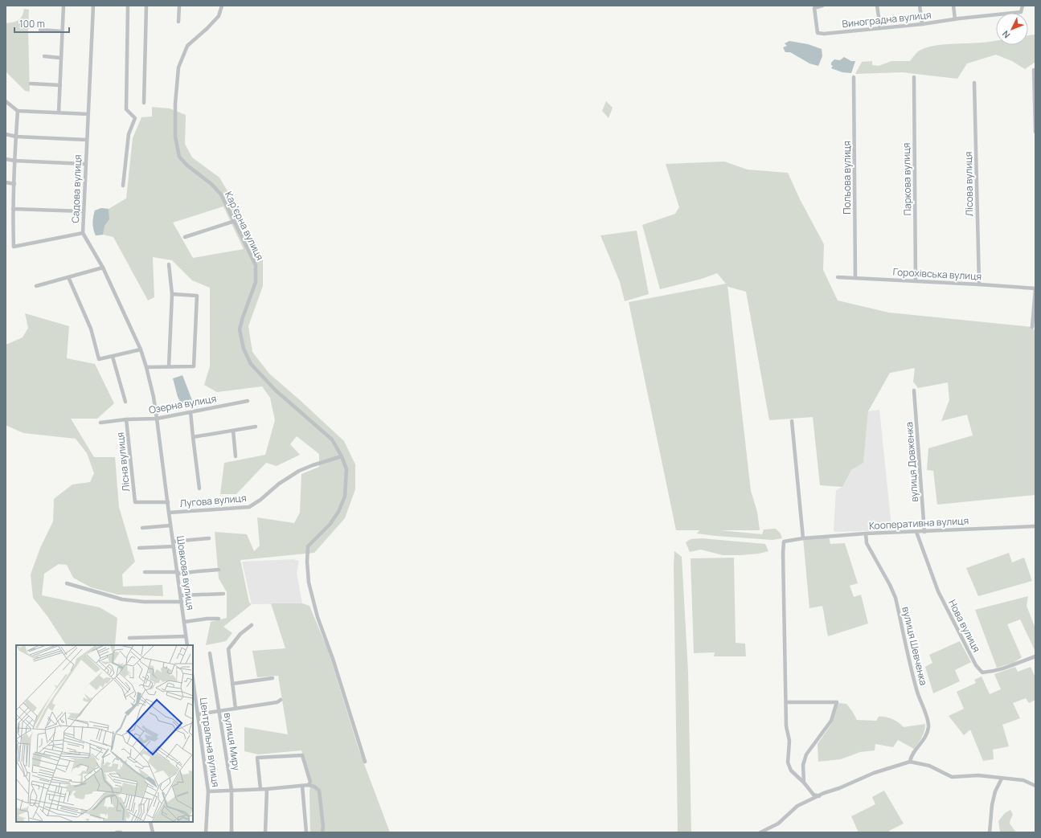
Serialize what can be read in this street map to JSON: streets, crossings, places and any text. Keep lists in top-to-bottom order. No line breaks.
{"streets":{"street":["Виноградна вулиця","Польова вулиця","Паркова вулиця","Лісова вулиця","Садова вулиця","Кар'єрна вулиця","Горохівська вулиця","Озерна вулиця","Лісна вулиця","вулиця Довженка","Лугова вулиця","Кооперативна вулиця","Шовкова вулиця","Нова вулиця","вулиця Шевченка","вулиця Миру","Центральна вулиця"]},"crossings":[["Польова вулиця","Горохівська вулиця"],["Паркова вулиця","Горохівська вулиця"],["Лісова вулиця","Горохівська вулиця"],["Садова вулиця","Озерна вулиця"],["Кар'єрна вулиця","Лугова вулиця"],["Озерна вулиця","Лісна вулиця"],["Лісна вулиця","Шовкова вулиця"],["вулиця Довженка","Кооперативна вулиця"],["Лугова вулиця","Шовкова вулиця"],["Кооперативна вулиця","Нова вулиця"],["Кооперативна вулиця","вулиця Шевченка"]],"scale_bar":"100 m","north":"bottom left"}
